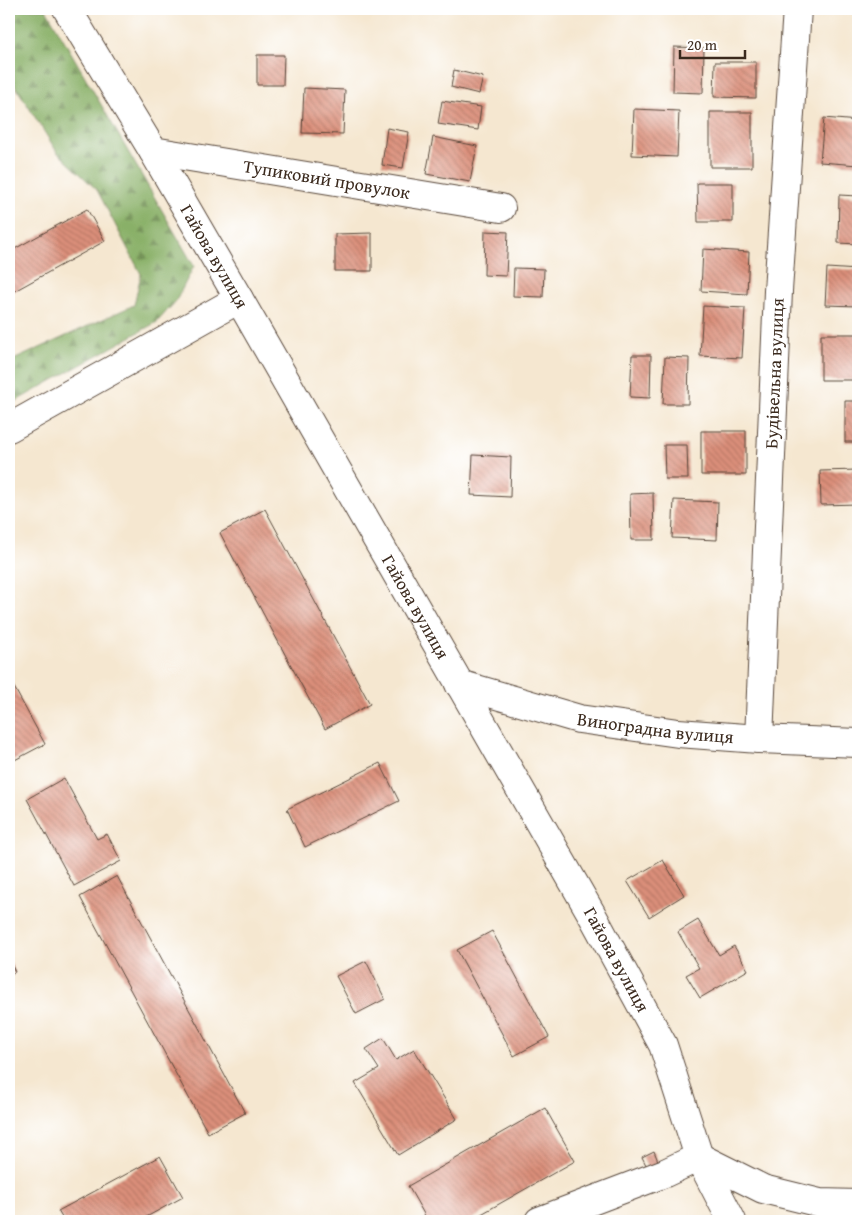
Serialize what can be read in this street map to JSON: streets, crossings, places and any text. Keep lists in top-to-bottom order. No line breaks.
{"streets":{"street":["Тупиковий провулок","Гайова вулиця","Будівельна вулиця","Виноградна вулиця"]},"crossings":[["Тупиковий провулок","Гайова вулиця"],["Гайова вулиця","Виноградна вулиця"],["Будівельна вулиця","Виноградна вулиця"]],"scale_bar":"20 m"}
